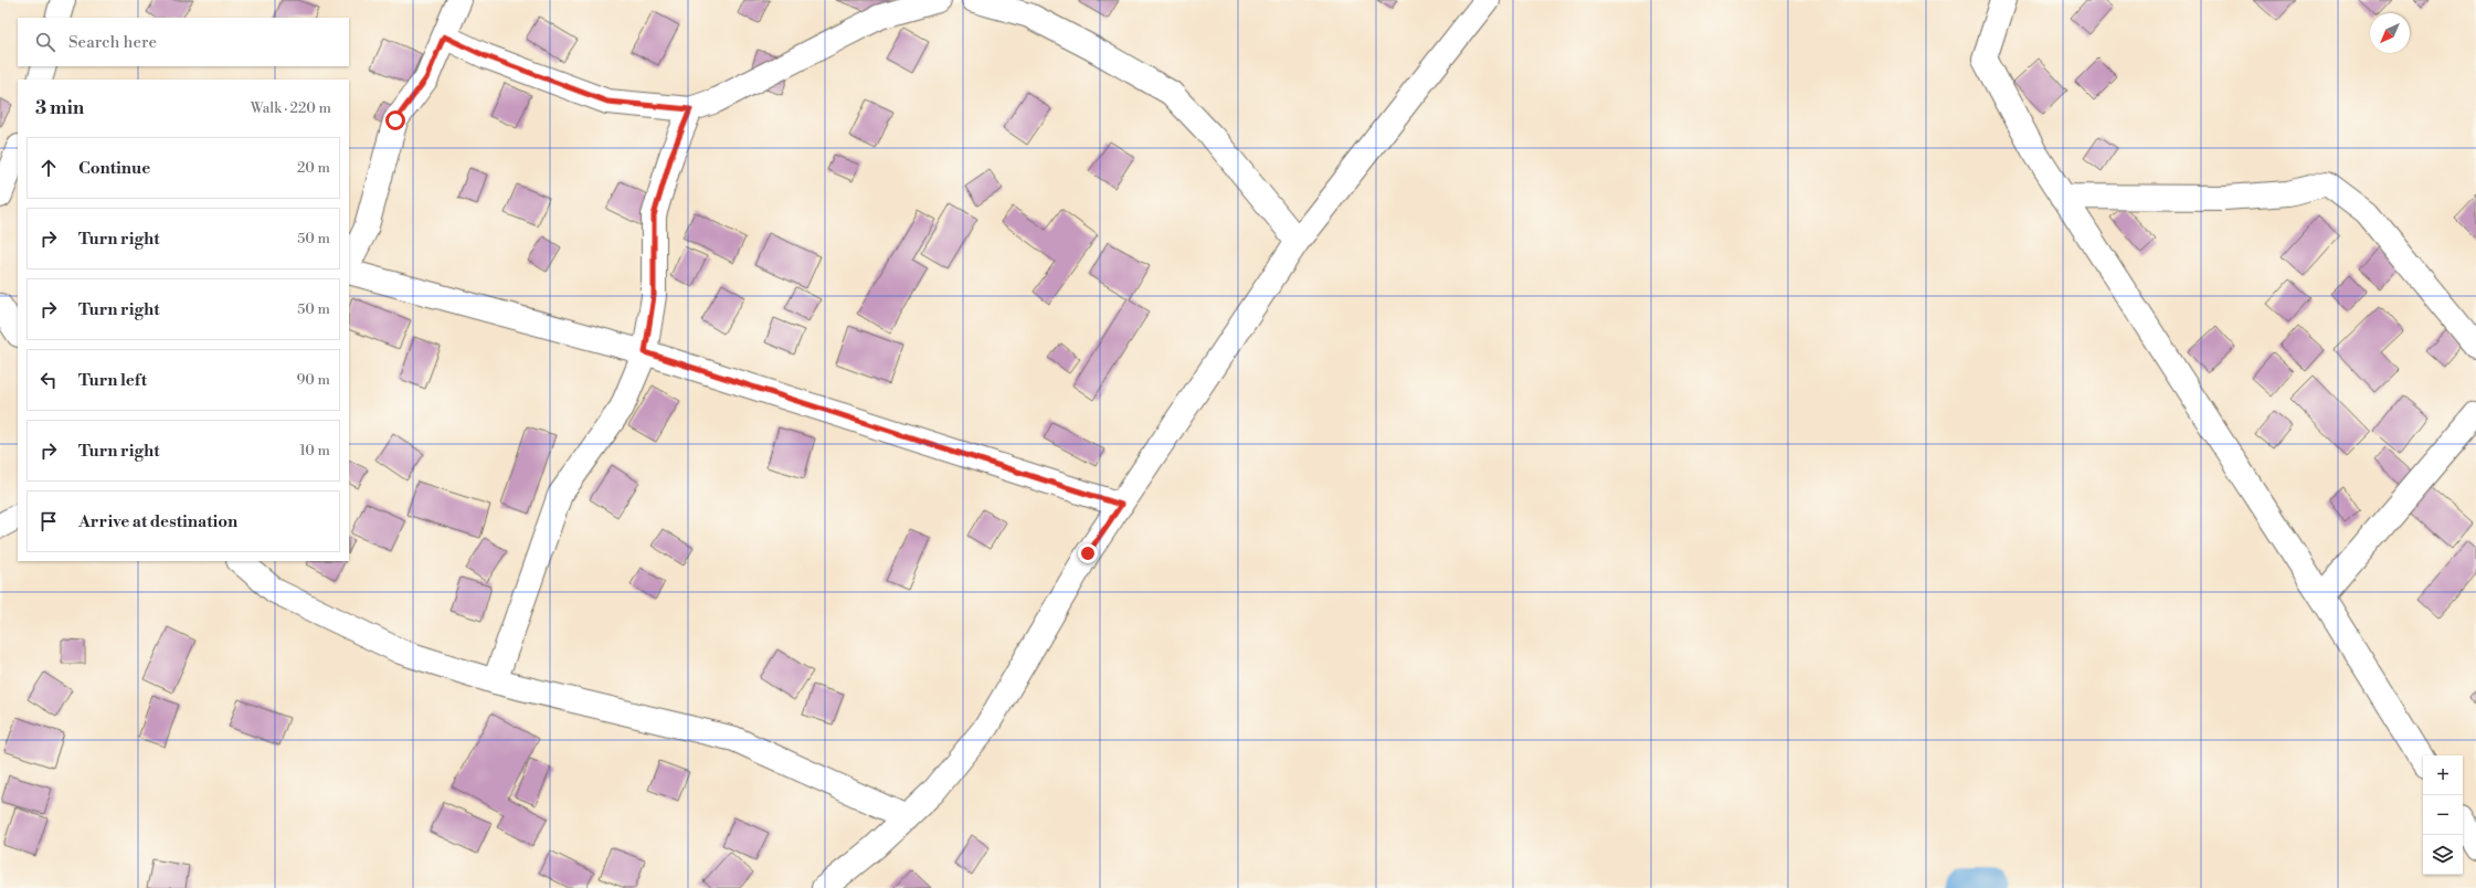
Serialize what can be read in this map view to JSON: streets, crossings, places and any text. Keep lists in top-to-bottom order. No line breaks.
{"north":"bottom left","page":{"search":"Search here","heading":["3 min","Walk · 220 m"],"list":[["Continue","20 m"],["Turn right","50 m"],["Turn right","50 m"],["Turn left","90 m"],["Turn right","10 m"],"Arrive at destination"],"map_buttons":["+","−"]}}
